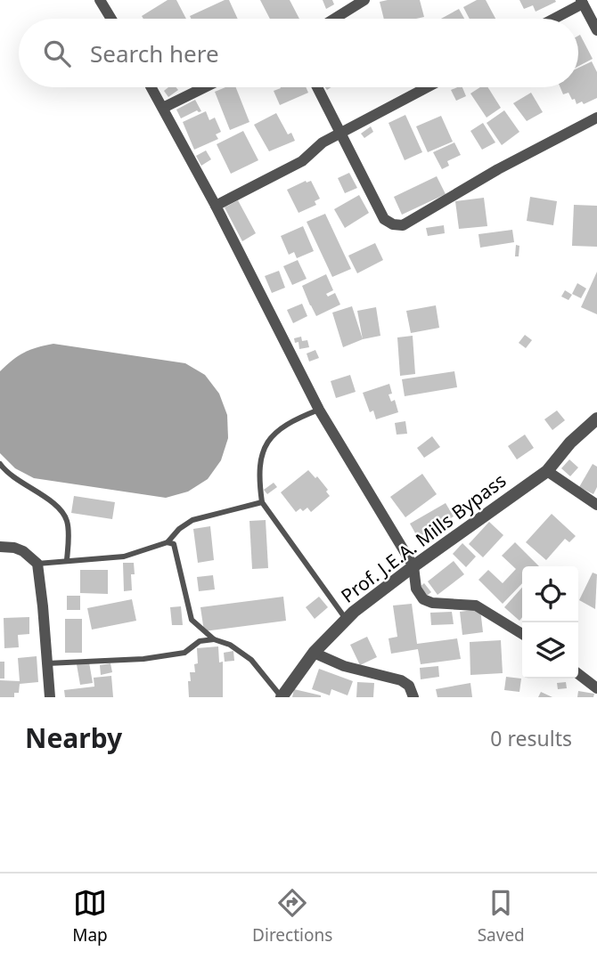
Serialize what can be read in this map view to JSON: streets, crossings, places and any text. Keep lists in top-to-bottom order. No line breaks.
{"streets":{"street":["Prof. J.E.A. Mills Bypass"]},"page":{"search":"Search here","heading":["Nearby","0 results"],"nav":["Map","Directions","Saved"]}}
